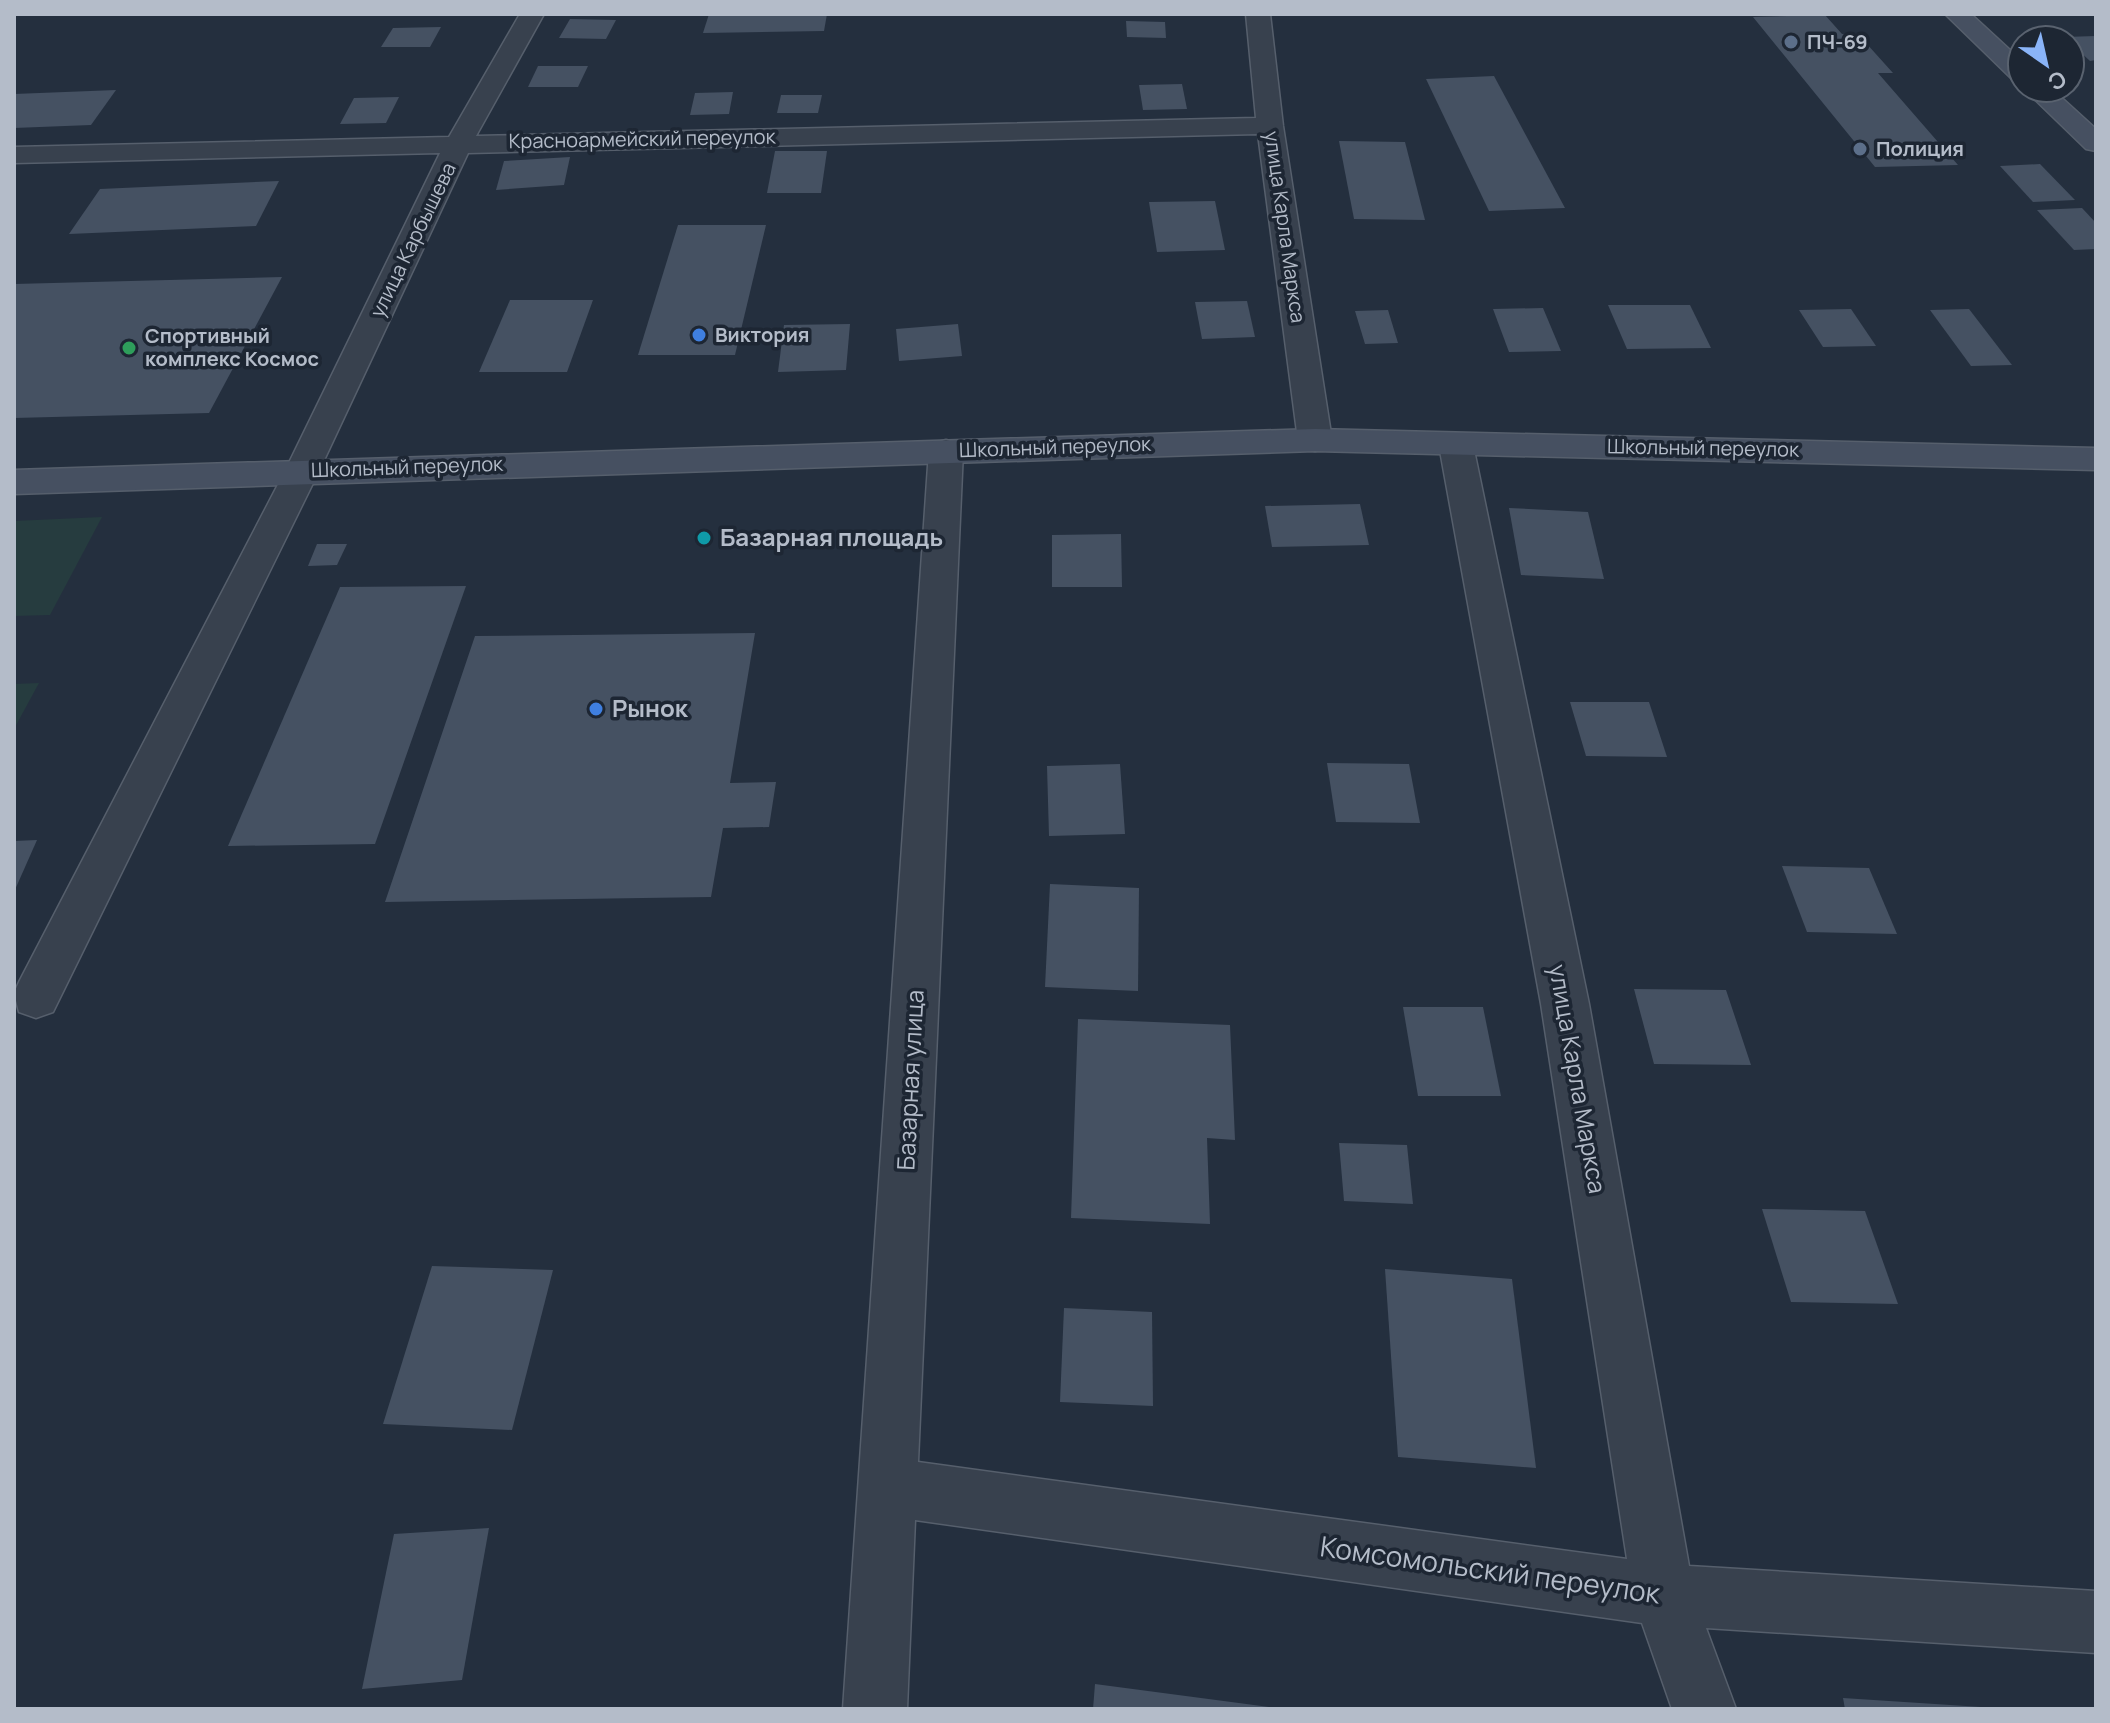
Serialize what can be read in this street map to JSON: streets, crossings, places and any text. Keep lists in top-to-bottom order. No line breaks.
{"streets":{"street":["Красноармейский переулок","улица Карла Маркса","улица Карбышева","Школьный переулок","Базарная улица","Комсомольский переулок"]},"crossings":[["Красноармейский переулок","улица Карла Маркса"],["Красноармейский переулок","улица Карбышева"],["улица Карла Маркса","Школьный переулок"],["улица Карла Маркса","Комсомольский переулок"],["улица Карбышева","Школьный переулок"],["Школьный переулок","Базарная улица"],["Базарная улица","Комсомольский переулок"]],"places":["ПЧ-69","Полиция","Виктория","Спортивный комплекс Космос","Базарная площадь","Рынок"],"north":"bottom right"}
